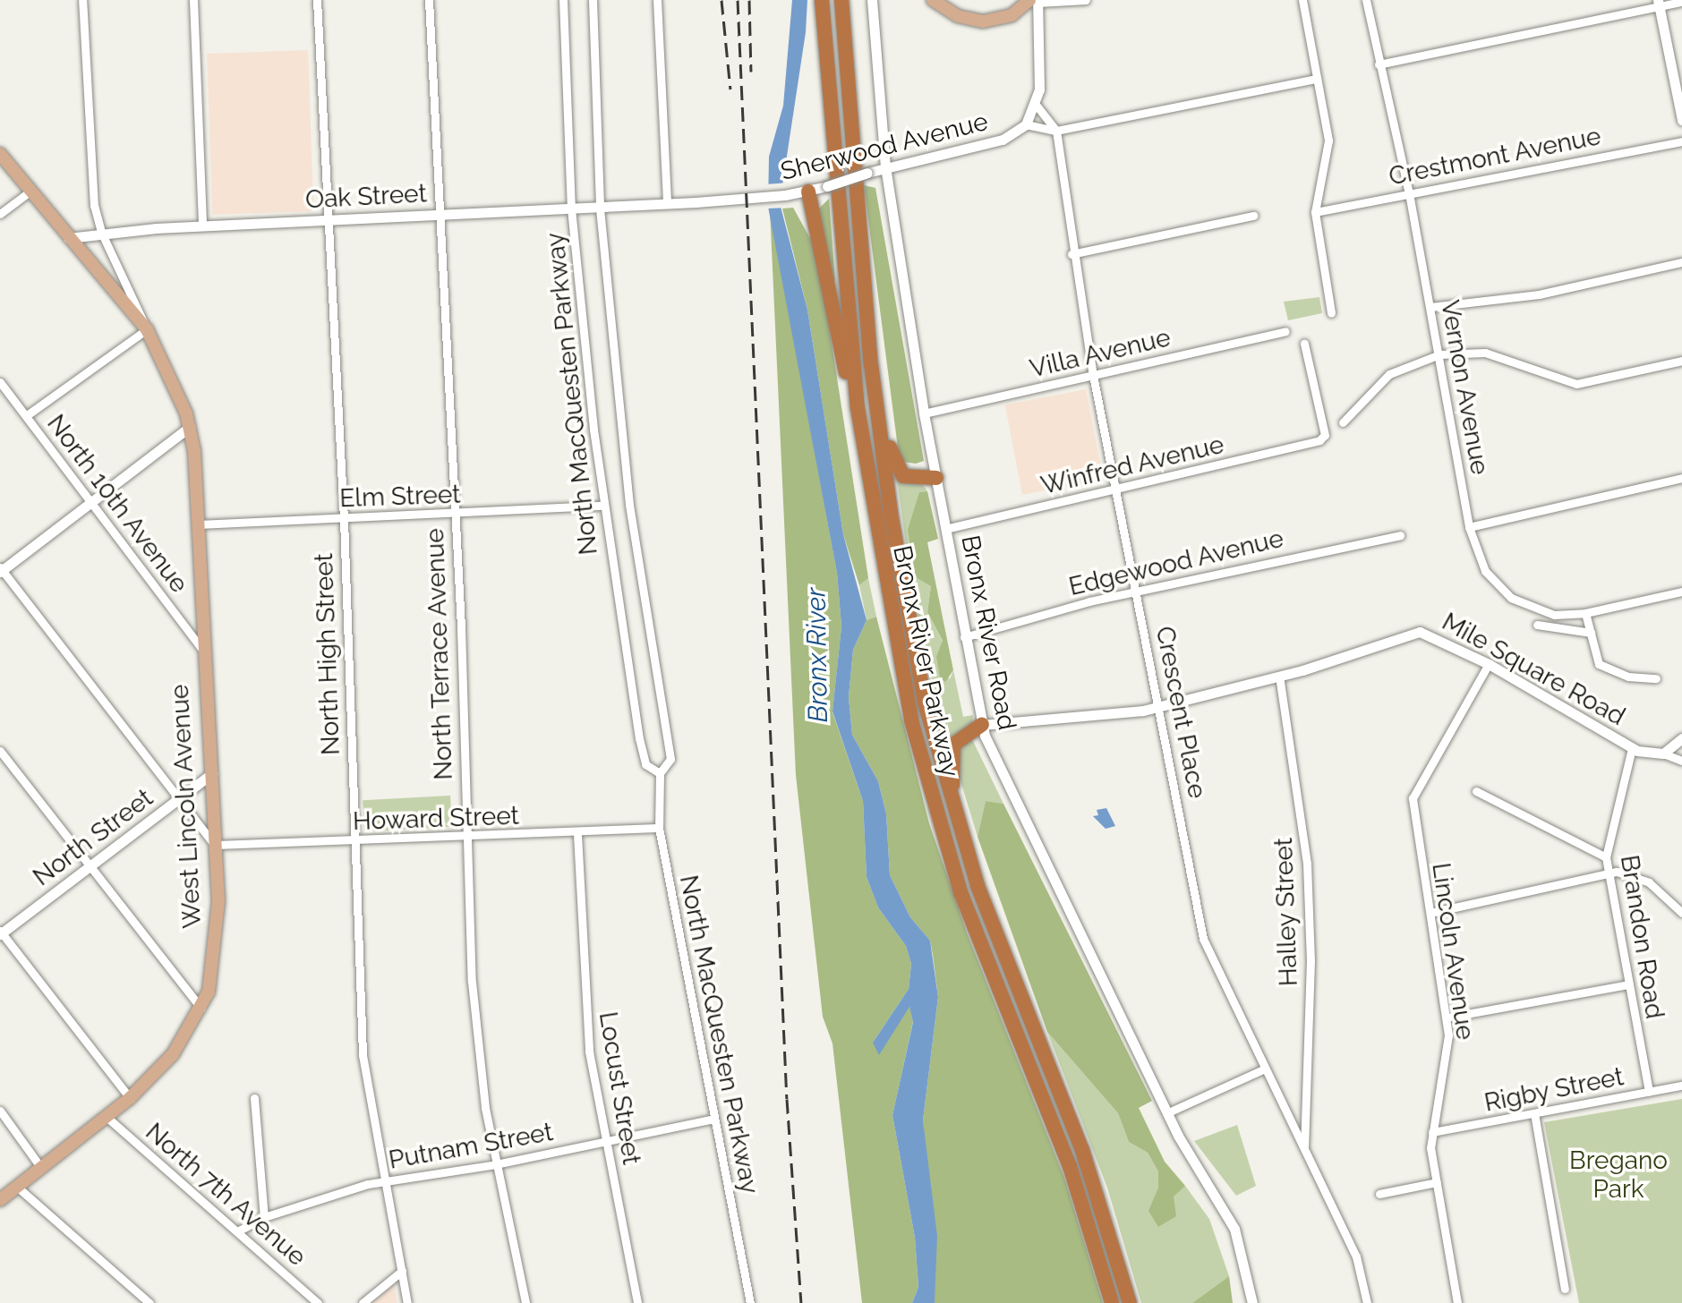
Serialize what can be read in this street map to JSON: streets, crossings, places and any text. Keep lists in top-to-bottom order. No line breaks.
{"streets":{"highway":["Bronx River Parkway"],"main road":["West Lincoln Avenue"],"street":["Sherwood Avenue","Crestmont Avenue","Oak Street","Villa Avenue","Vernon Avenue","North MacQuesten Parkway","Winfred Avenue","Elm Street","North 10th Avenue","Edgewood Avenue","Bronx River Road","North High Street","North Terrace Avenue","Mile Square Road","Crescent Place","Howard Street","North Street","Halley Street","Brandon Road","Lincoln Avenue","Locust Street","Rigby Street","Putnam Street","North 7th Avenue"]},"crossings":[["Sherwood Avenue","Oak Street"],["Sherwood Avenue","Bronx River Road"],["Sherwood Avenue","Crescent Place"],["Crestmont Avenue","Vernon Avenue"],["Oak Street","North MacQuesten Parkway"],["Oak Street","North High Street"],["Oak Street","North Terrace Avenue"],["Oak Street","West Lincoln Avenue"],["Villa Avenue","Bronx River Road"],["Villa Avenue","Crescent Place"],["North MacQuesten Parkway","Elm Street"],["North MacQuesten Parkway","Howard Street"],["North MacQuesten Parkway","Putnam Street"],["Winfred Avenue","Bronx River Road"],["Winfred Avenue","Crescent Place"],["Elm Street","North High Street"],["Elm Street","North Terrace Avenue"],["Elm Street","West Lincoln Avenue"],["North 10th Avenue","West Lincoln Avenue"],["Edgewood Avenue","Bronx River Road"],["Edgewood Avenue","Crescent Place"],["Bronx River Road","Mile Square Road"],["North High Street","Howard Street"],["North High Street","Putnam Street"],["North Terrace Avenue","Howard Street"],["North Terrace Avenue","Putnam Street"],["Mile Square Road","Crescent Place"],["Mile Square Road","Halley Street"],["Mile Square Road","Brandon Road"],["Mile Square Road","Lincoln Avenue"],["Crescent Place","Halley Street"],["West Lincoln Avenue","Howard Street"],["West Lincoln Avenue","North Street"],["West Lincoln Avenue","North 7th Avenue"],["Howard Street","Locust Street"],["North Street","North 7th Avenue"],["Brandon Road","Rigby Street"],["Lincoln Avenue","Rigby Street"],["Locust Street","Putnam Street"],["Putnam Street","North 7th Avenue"]],"water":["Bronx River"],"parks":["Bregano Park"]}
